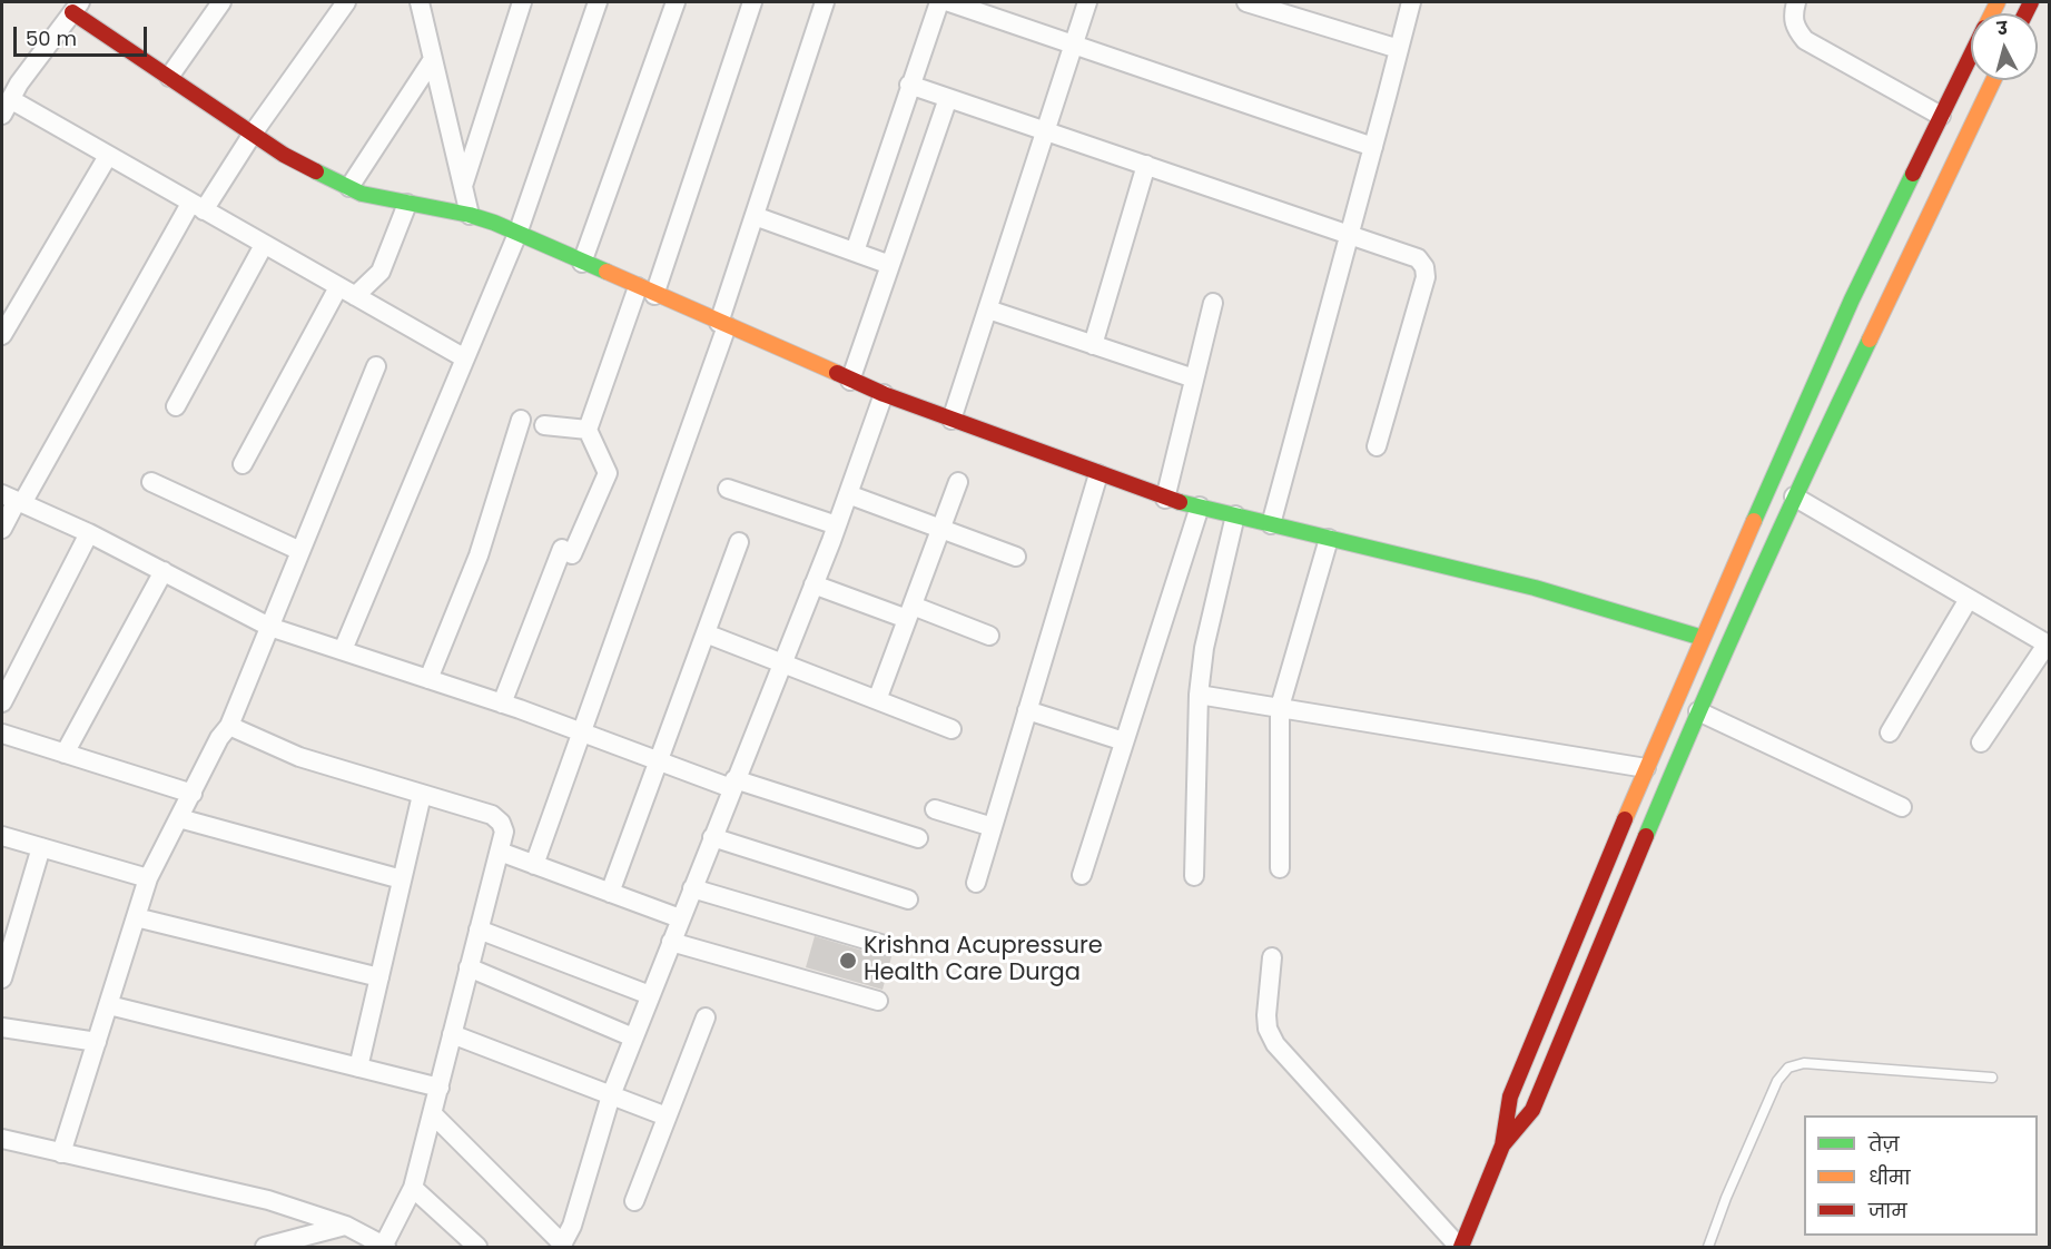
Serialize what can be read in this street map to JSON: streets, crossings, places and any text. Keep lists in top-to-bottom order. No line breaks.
{"places":["Krishna Acupressure Health Care Durga"],"legend":["तेज़","धीमा","जाम"],"scale_bar":"50 m","north":"top"}
